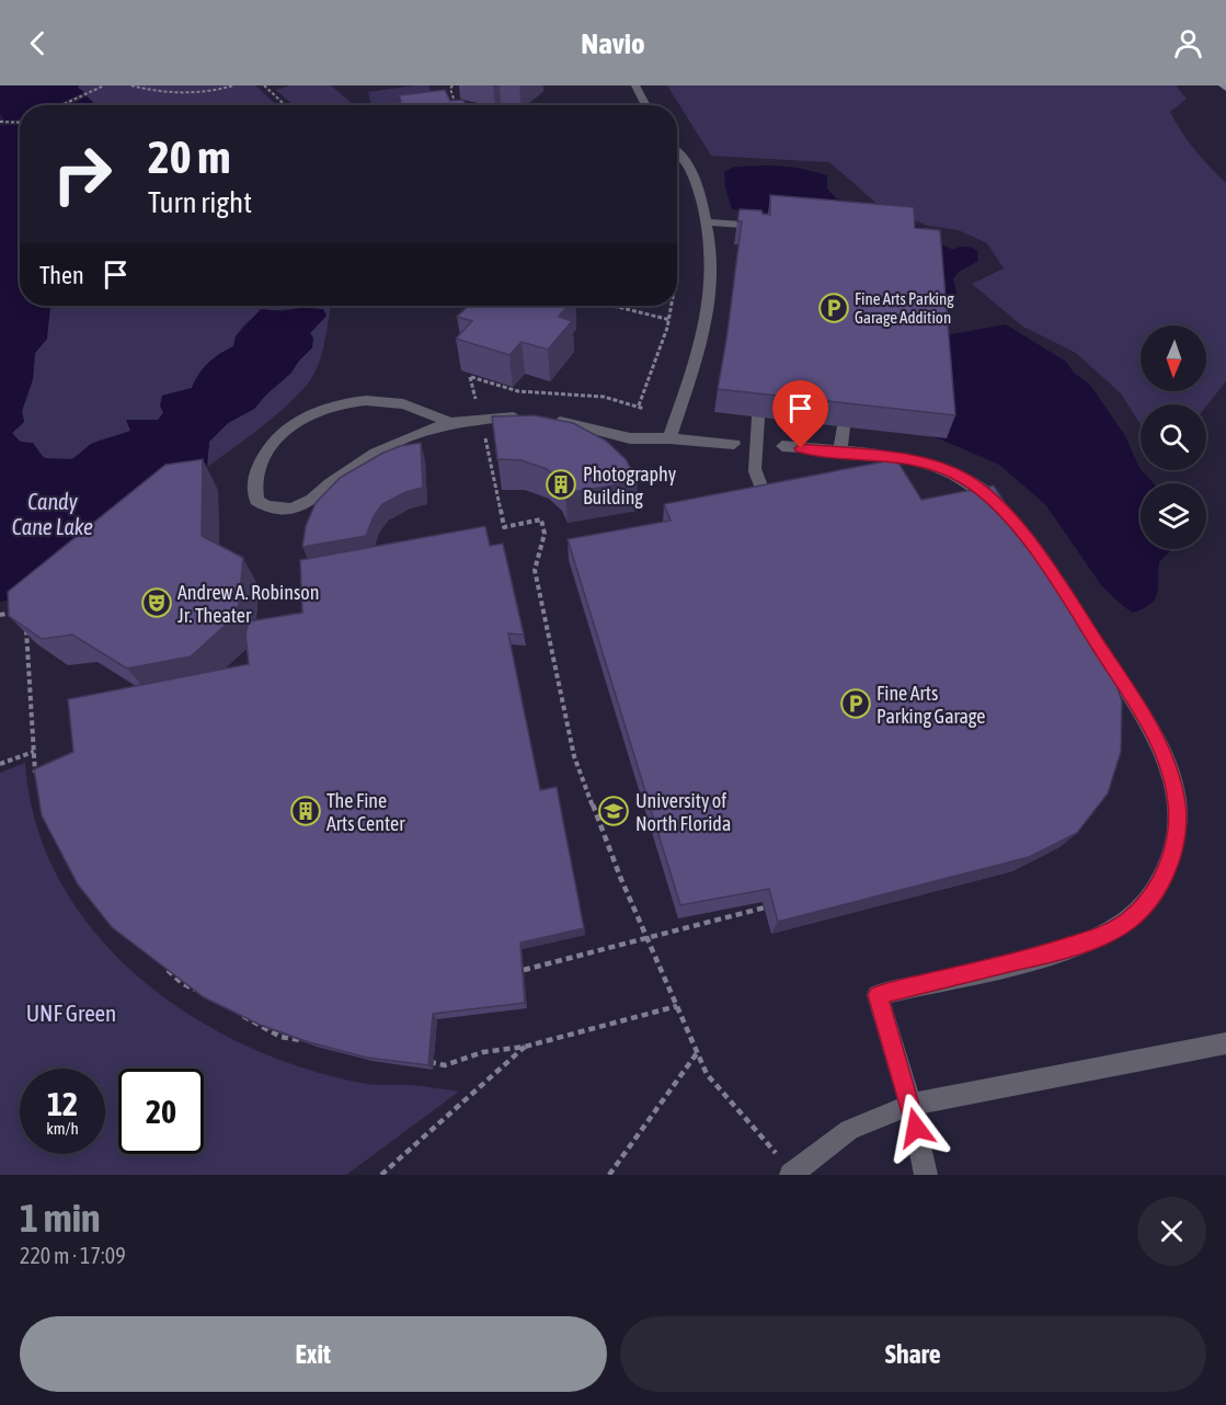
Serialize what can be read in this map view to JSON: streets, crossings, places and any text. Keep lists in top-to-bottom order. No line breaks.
{"water":["Candy Cane Lake"],"parks":["UNF Green"],"places":{"parking":["Fine Arts Parking Garage Addition","Fine Arts Parking Garage"],"building":["Photography Building","The Fine Arts Center"],"theatre":["Andrew A. Robinson Jr. Theater"],"school or university":["University of North Florida"]},"north":"bottom","page":{"header":"Navio","turn":["20 m","Turn right"],"then":"Then","speed":"12 km/h","limit":"20","heading":["1 min","220 m · 17:09"],"buttons":["Exit","Share"]}}
